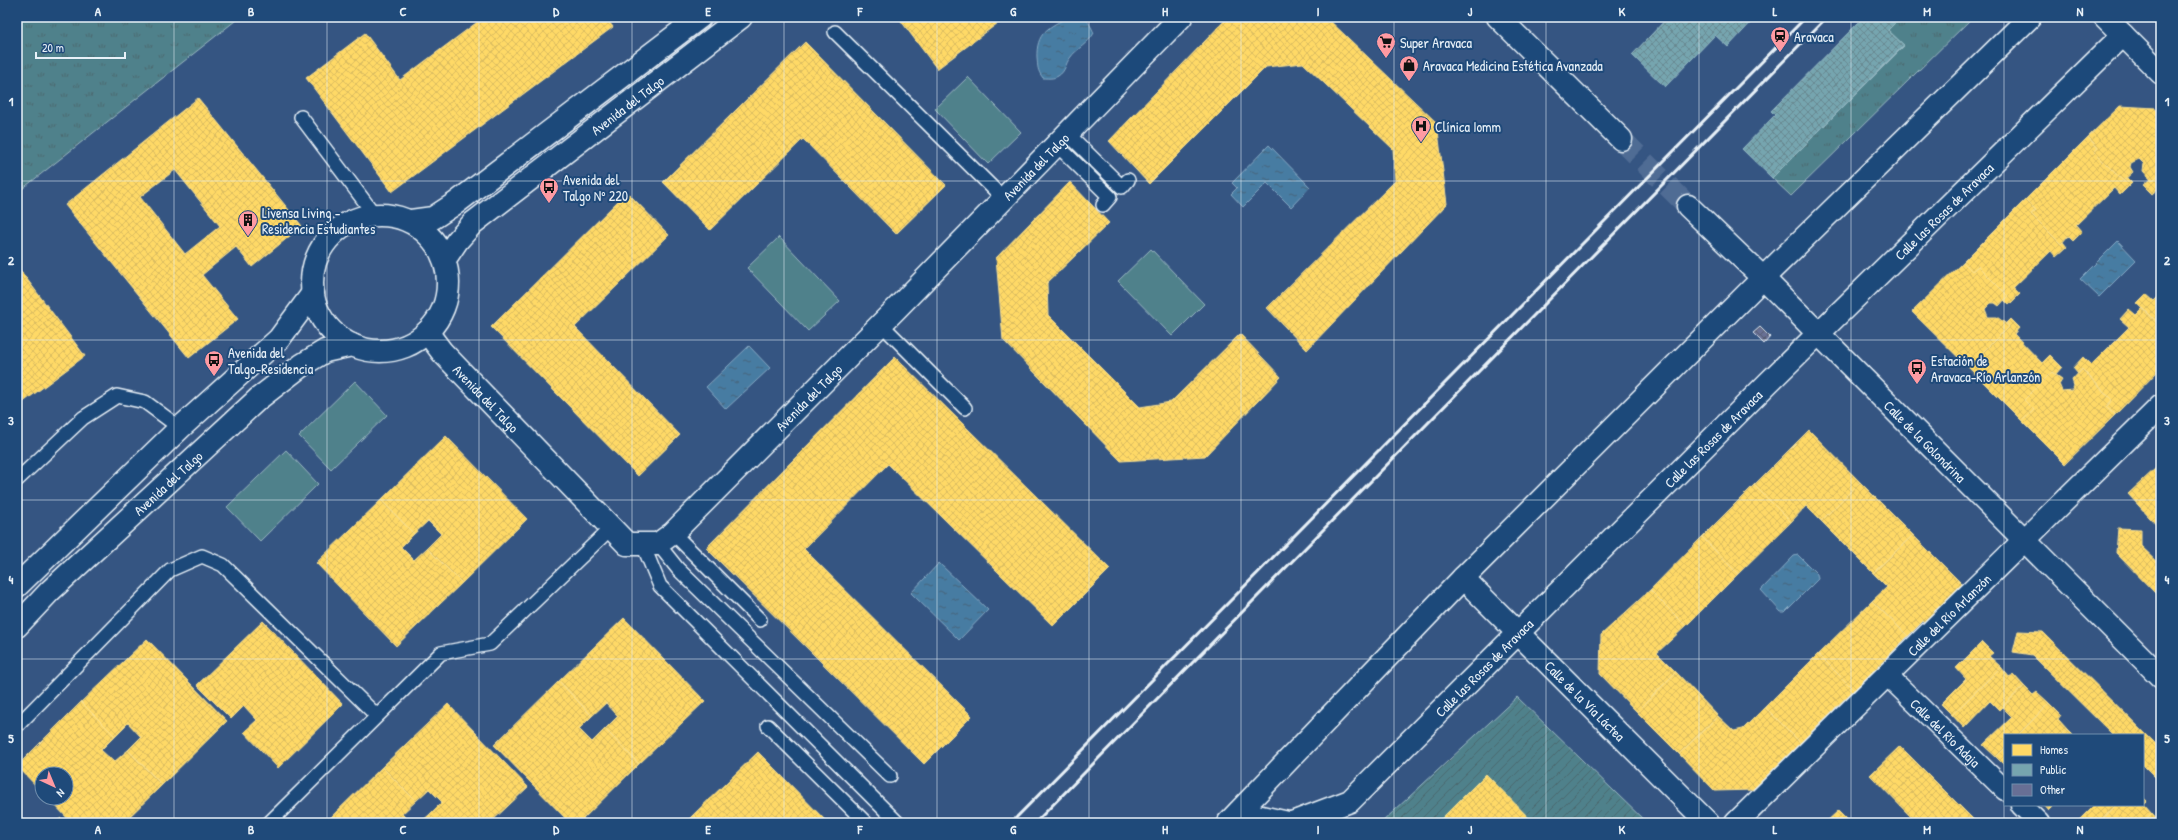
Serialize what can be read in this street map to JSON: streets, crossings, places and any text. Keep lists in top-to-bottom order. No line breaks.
{"streets":{"street":["Avenida del Talgo","Calle las Rosas de Aravaca","Calle de la Golondrina","Calle del Río Arlanzón","Calle de la Vía Láctea","Calle del Río Adaja"]},"crossings":[["Calle las Rosas de Aravaca","Calle de la Golondrina"],["Calle las Rosas de Aravaca","Calle de la Vía Láctea"],["Calle de la Golondrina","Calle del Río Arlanzón"],["Calle del Río Arlanzón","Calle del Río Adaja"]],"places":{"station":["Aravaca"],"supermarket":["Super Aravaca"],"shop":["Aravaca Medicina Estética Avanzada"],"hospital":["Clínica Iomm"],"bus stop":["Avenida del Talgo Nº 220","Avenida del Talgo-Residencia","Estación de Aravaca-Río Arlanzón"],"building":["Livensa Living - Residencia Estudiantes"]},"legend":["Homes","Public","Other"],"scale_bar":"20 m","north":"bottom right","grid":{"columns":["A","B","C","D","E","F","G","H","I","J","K","L","M","N"],"rows":["1","2","3","4","5"]}}
